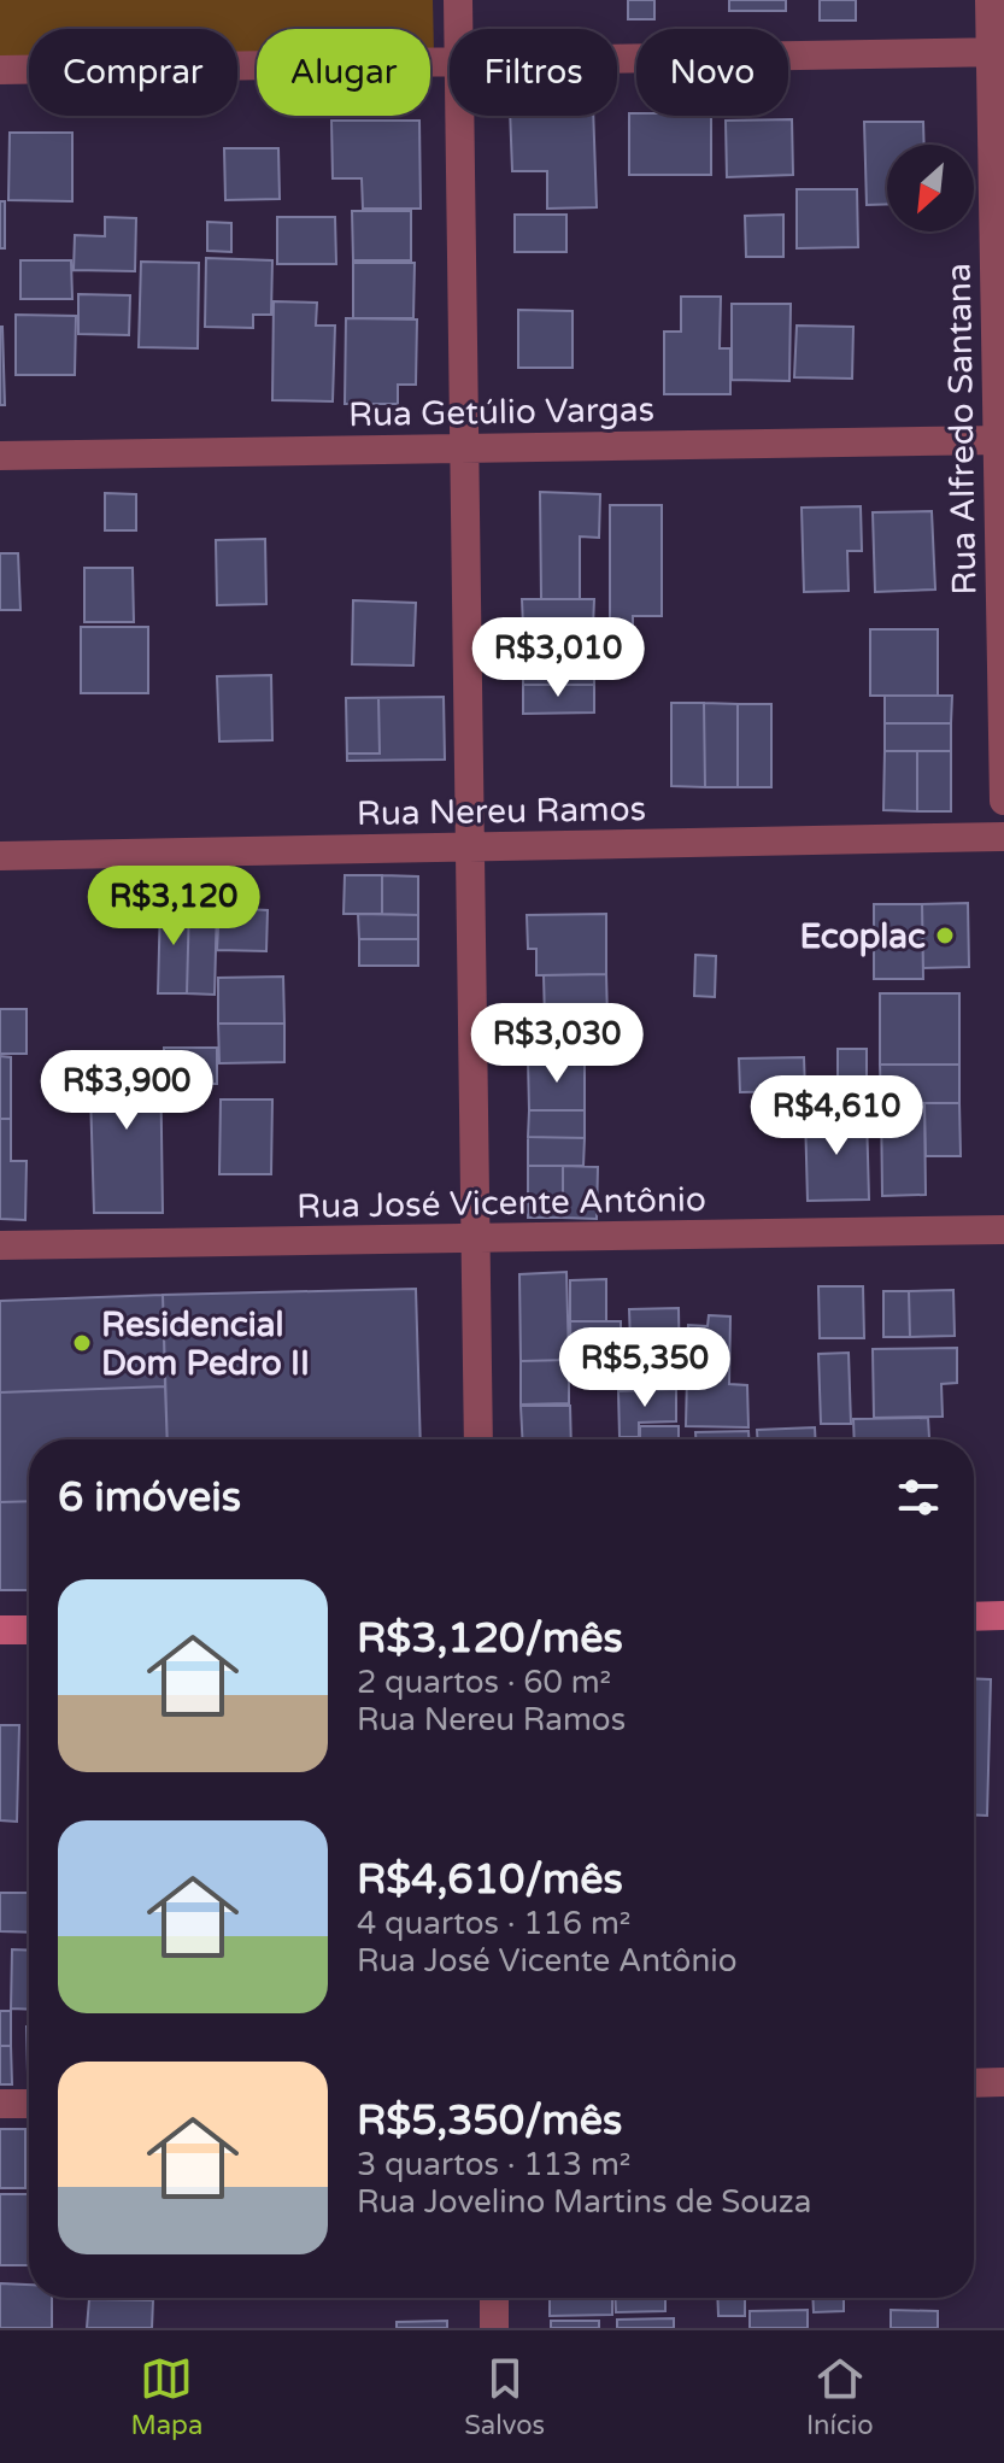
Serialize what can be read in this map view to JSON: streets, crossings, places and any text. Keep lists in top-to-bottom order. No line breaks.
{"streets":{"street":["Rua Getúlio Vargas","Rua Alfredo Santana","Rua Nereu Ramos","Rua José Vicente Antônio"]},"crossings":[["Rua Getúlio Vargas","Rua Alfredo Santana"]],"places":["Ecoplac","Residencial Dom Pedro II"],"north":"bottom left","page":{"chip":["Comprar","Alugar","Filtros","Novo"],"price":["R$3,010","R$3,120","R$3,030","R$3,900","R$4,610","R$5,350"],"heading":"6 imóveis","list":[{"name":"R$3,120/mês","note":"2 quartos · 60 m² · Rua Nereu Ramos"},{"name":"R$4,610/mês","note":"4 quartos · 116 m² · Rua José Vicente Antônio"},{"name":"R$5,350/mês","note":"3 quartos · 113 m² · Rua Jovelino Martins de Souza"}],"tabs":["Mapa","Salvos","Início"]}}
